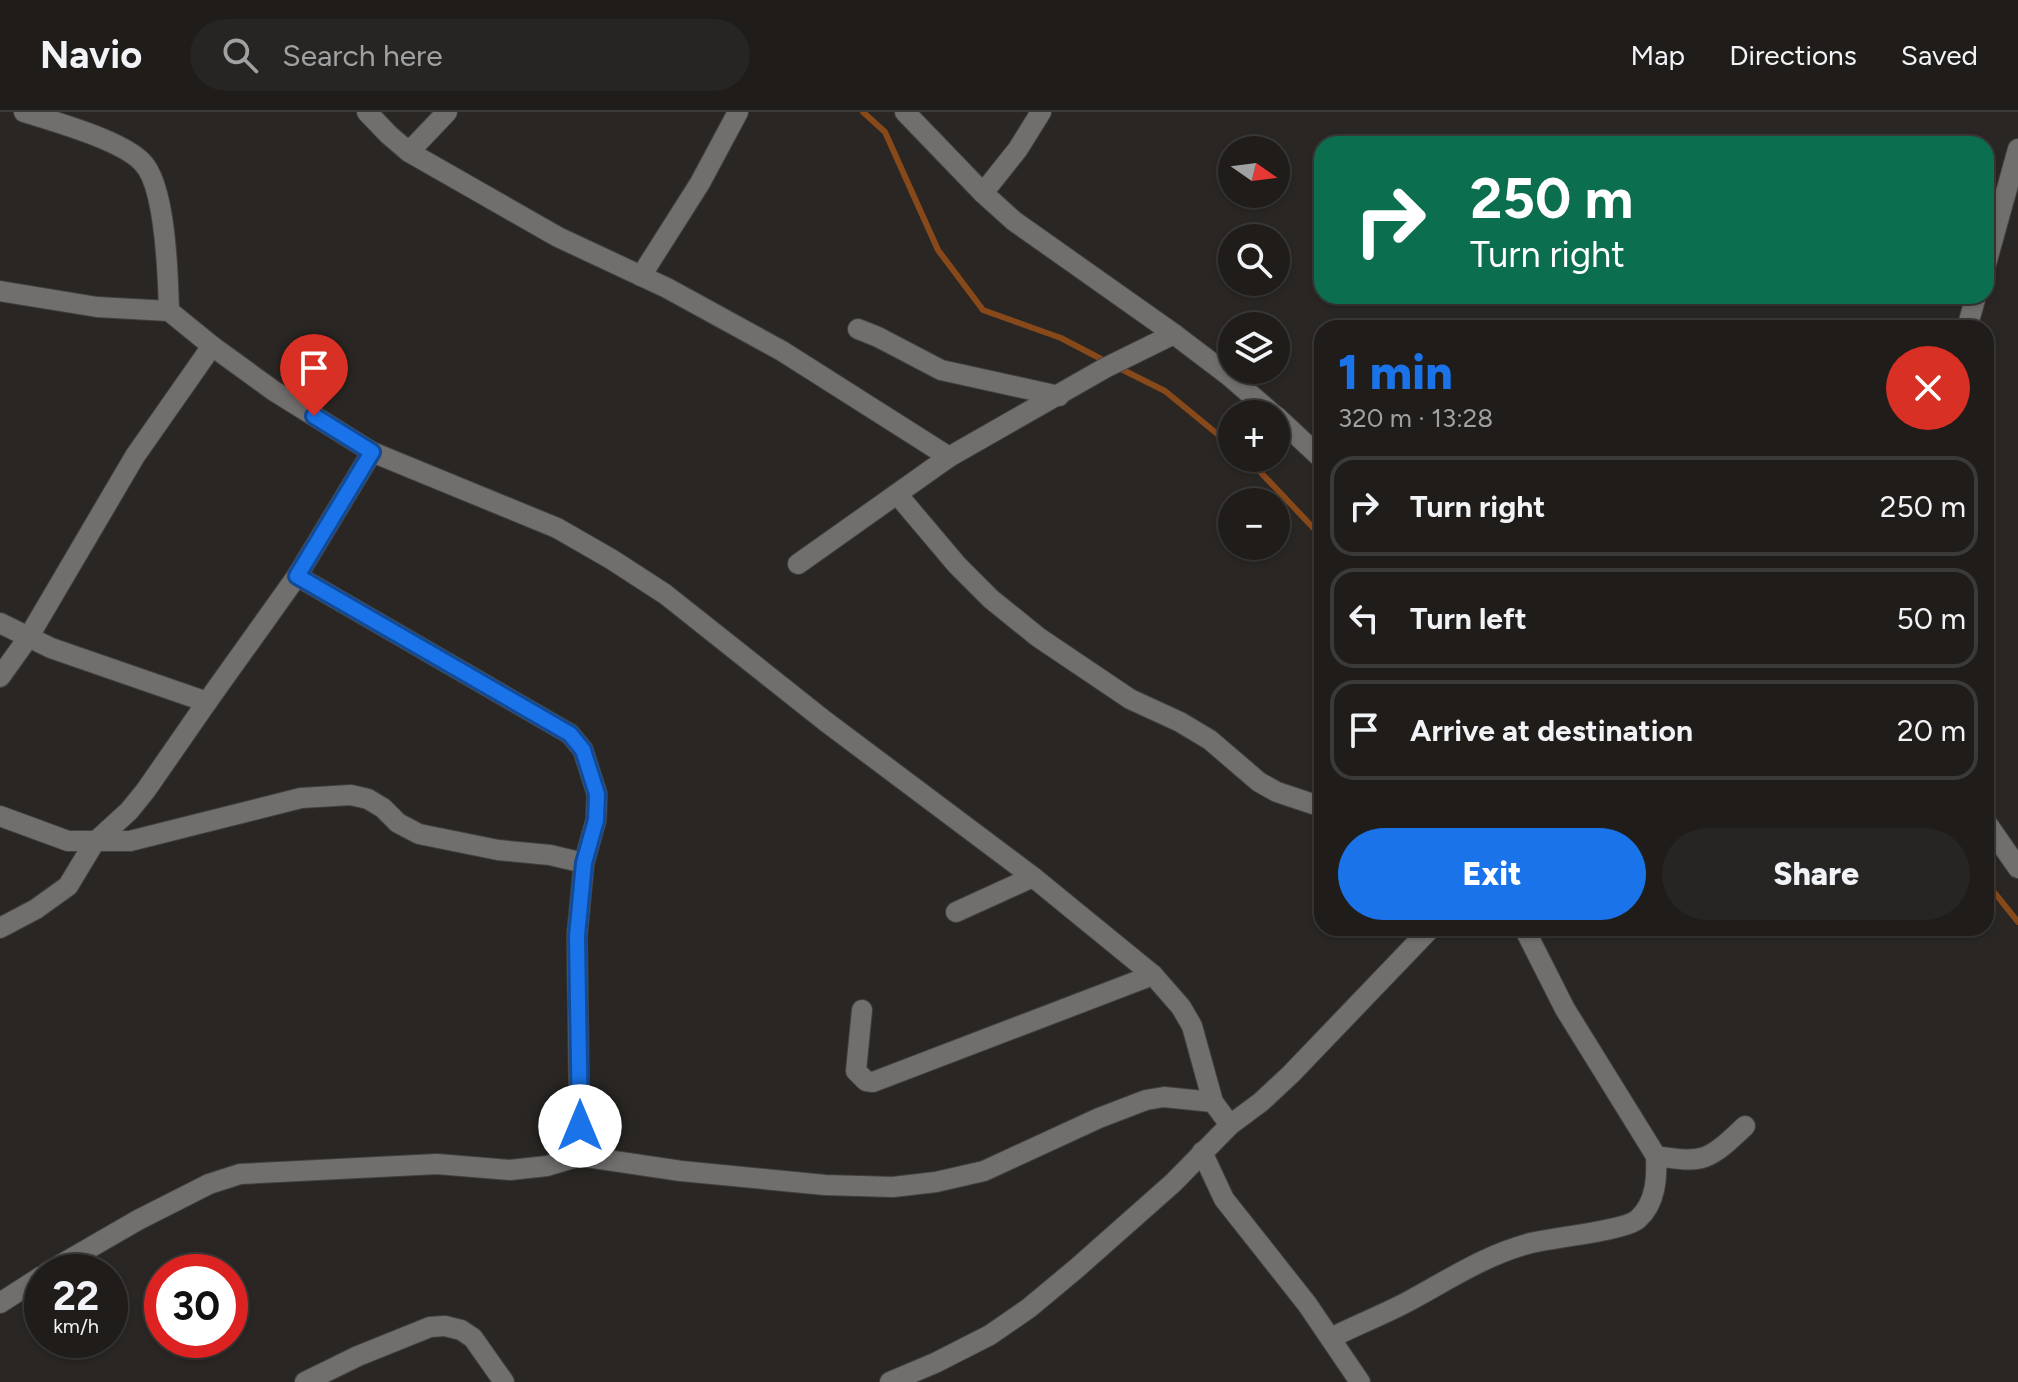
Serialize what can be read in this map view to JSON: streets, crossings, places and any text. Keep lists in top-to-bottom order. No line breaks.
{"north":"right","page":{"header":"Navio","search":"Search here","nav":["Map","Directions","Saved"],"map_buttons":["+","−"],"turn":["250 m","Turn right"],"heading":["1 min","320 m · 13:28"],"list":[{"name":"Turn right","value":"250 m"},{"name":"Turn left","value":"50 m"},{"name":"Arrive at destination","value":"20 m"}],"buttons":["Exit","Share"],"speed":"22 km/h","limit":"30"}}
